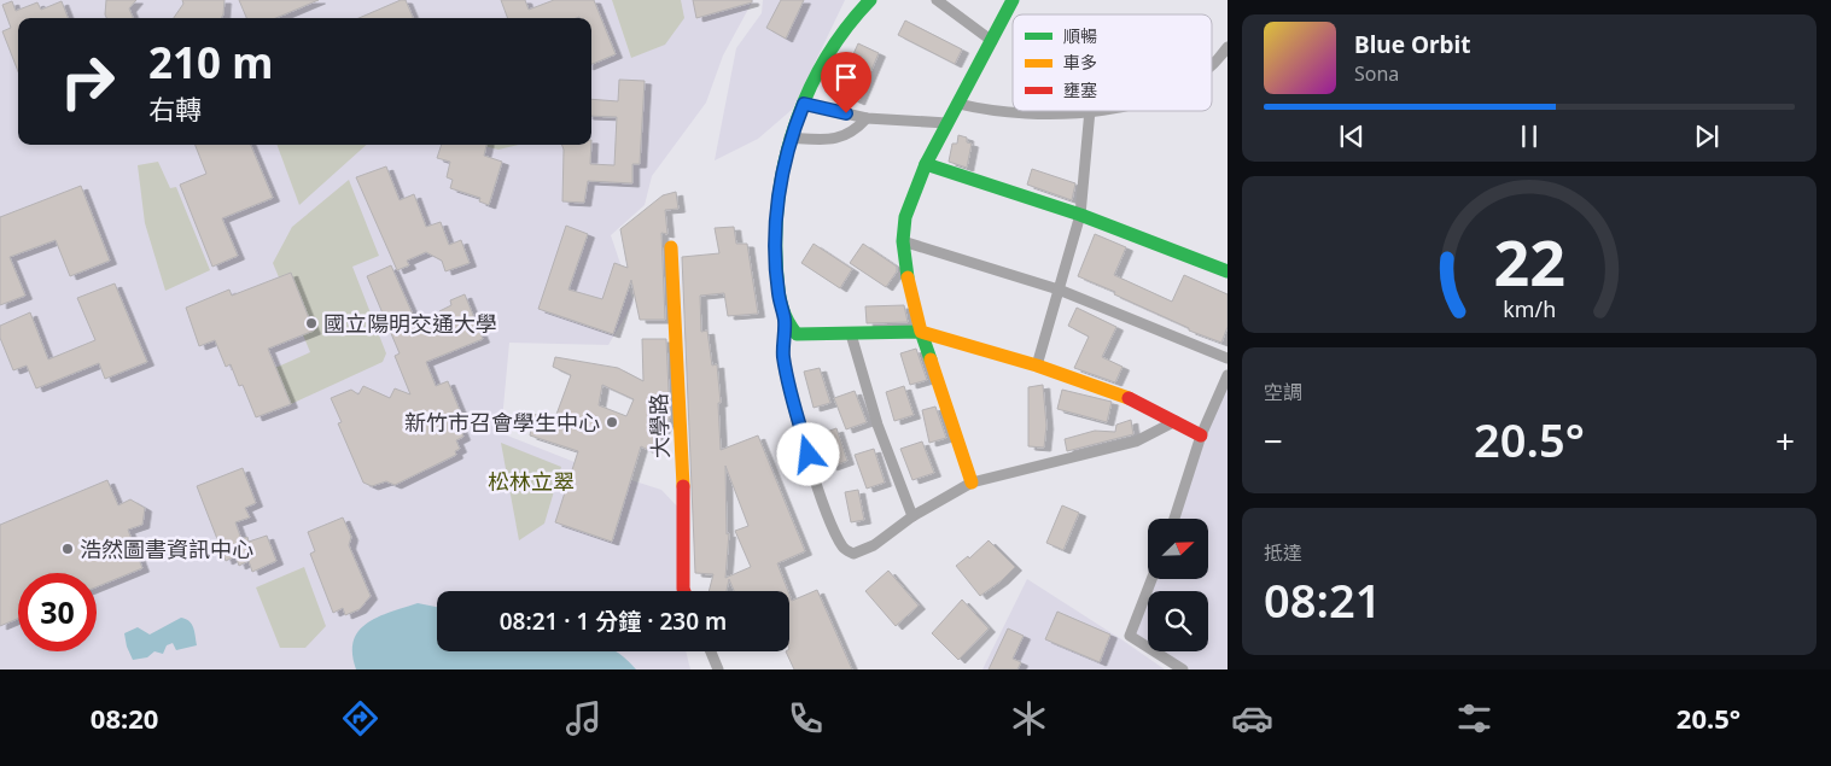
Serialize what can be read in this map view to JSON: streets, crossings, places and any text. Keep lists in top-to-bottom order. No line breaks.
{"streets":{"street":["大學路"]},"parks":["松林立翠"],"places":["國立陽明交通大學","新竹市召會學生中心","浩然圖書資訊中心"],"legend":["順暢","車多","壅塞"],"north":"top right","page":{"turn":["210 m","右轉"],"song":["Blue Orbit","Sona"],"tile":["空調",["抵達","08:21"]],"heat":["−","20.5°","+"],"limit":"30","trip":"08:21 · 1 分鐘 · 230 m","tabs":["08:20","20.5°"],"gauge":["22","km/h"]}}
